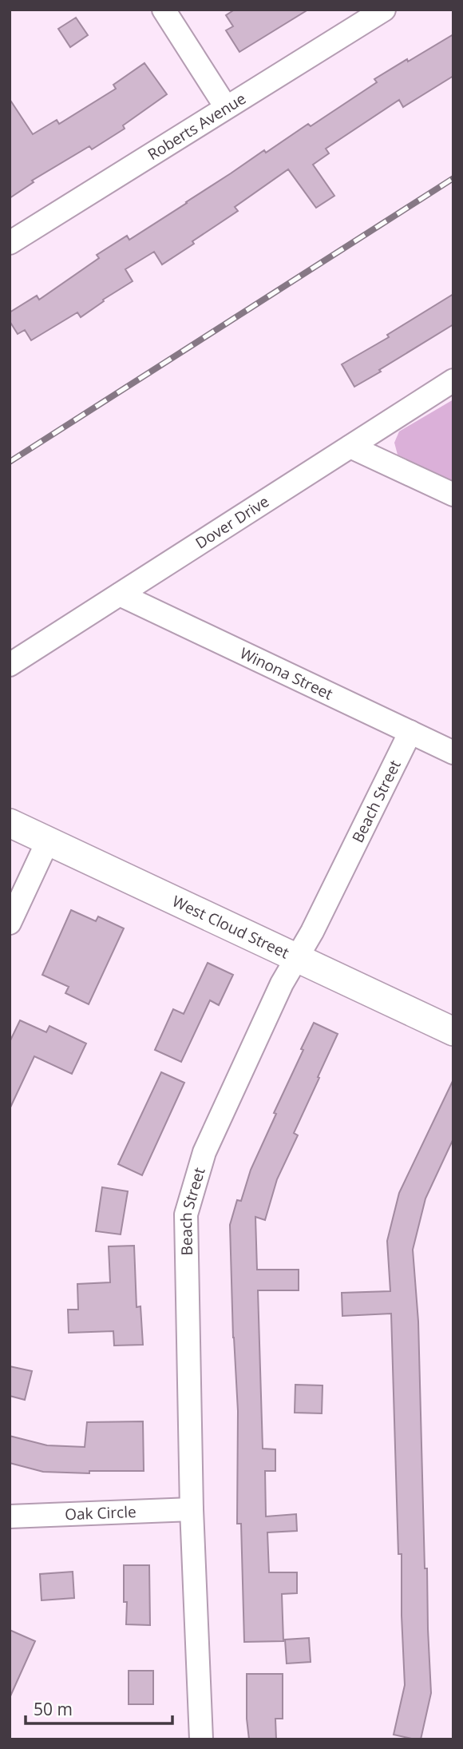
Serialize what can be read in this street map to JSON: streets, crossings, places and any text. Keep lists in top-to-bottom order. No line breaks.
{"streets":{"main road":["West Cloud Street"],"street":["Roberts Avenue","Dover Drive","Winona Street","Beach Street","Oak Circle"]},"crossings":[["Dover Drive","Winona Street"],["Winona Street","Beach Street"],["Beach Street","West Cloud Street"],["Beach Street","Oak Circle"]],"scale_bar":"50 m"}
